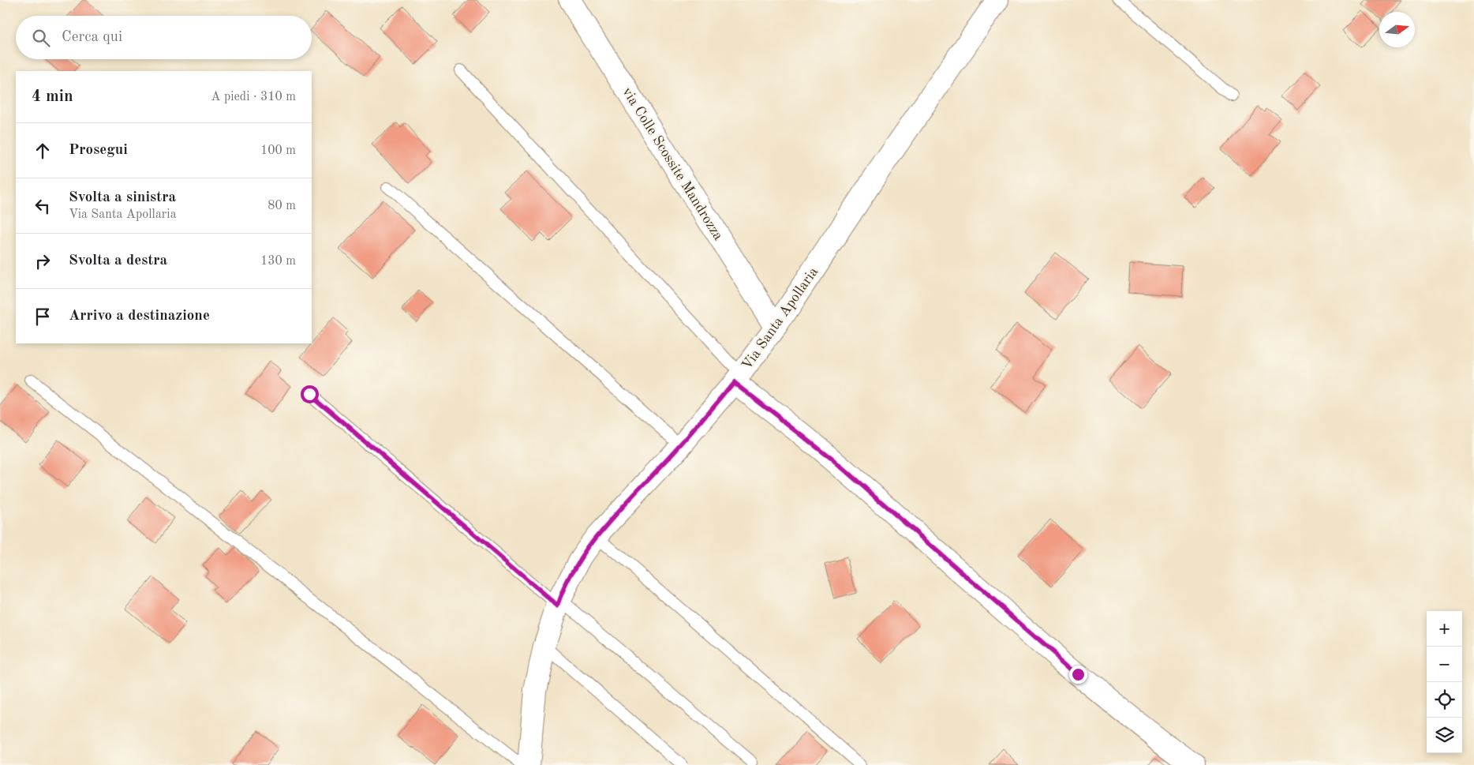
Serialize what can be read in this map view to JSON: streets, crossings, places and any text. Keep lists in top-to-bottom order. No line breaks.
{"streets":{"street":["via Colle Scossite Mandrozza","Via Santa Apollaria"]},"crossings":[["via Colle Scossite Mandrozza","Via Santa Apollaria"]],"north":"right","page":{"search":"Cerca qui","heading":["4 min","A piedi · 310 m"],"list":[["Prosegui","100 m"],["Svolta a sinistra","Via Santa Apollaria","80 m"],["Svolta a destra","130 m"],"Arrivo a destinazione"],"map_buttons":["+","−"]}}
